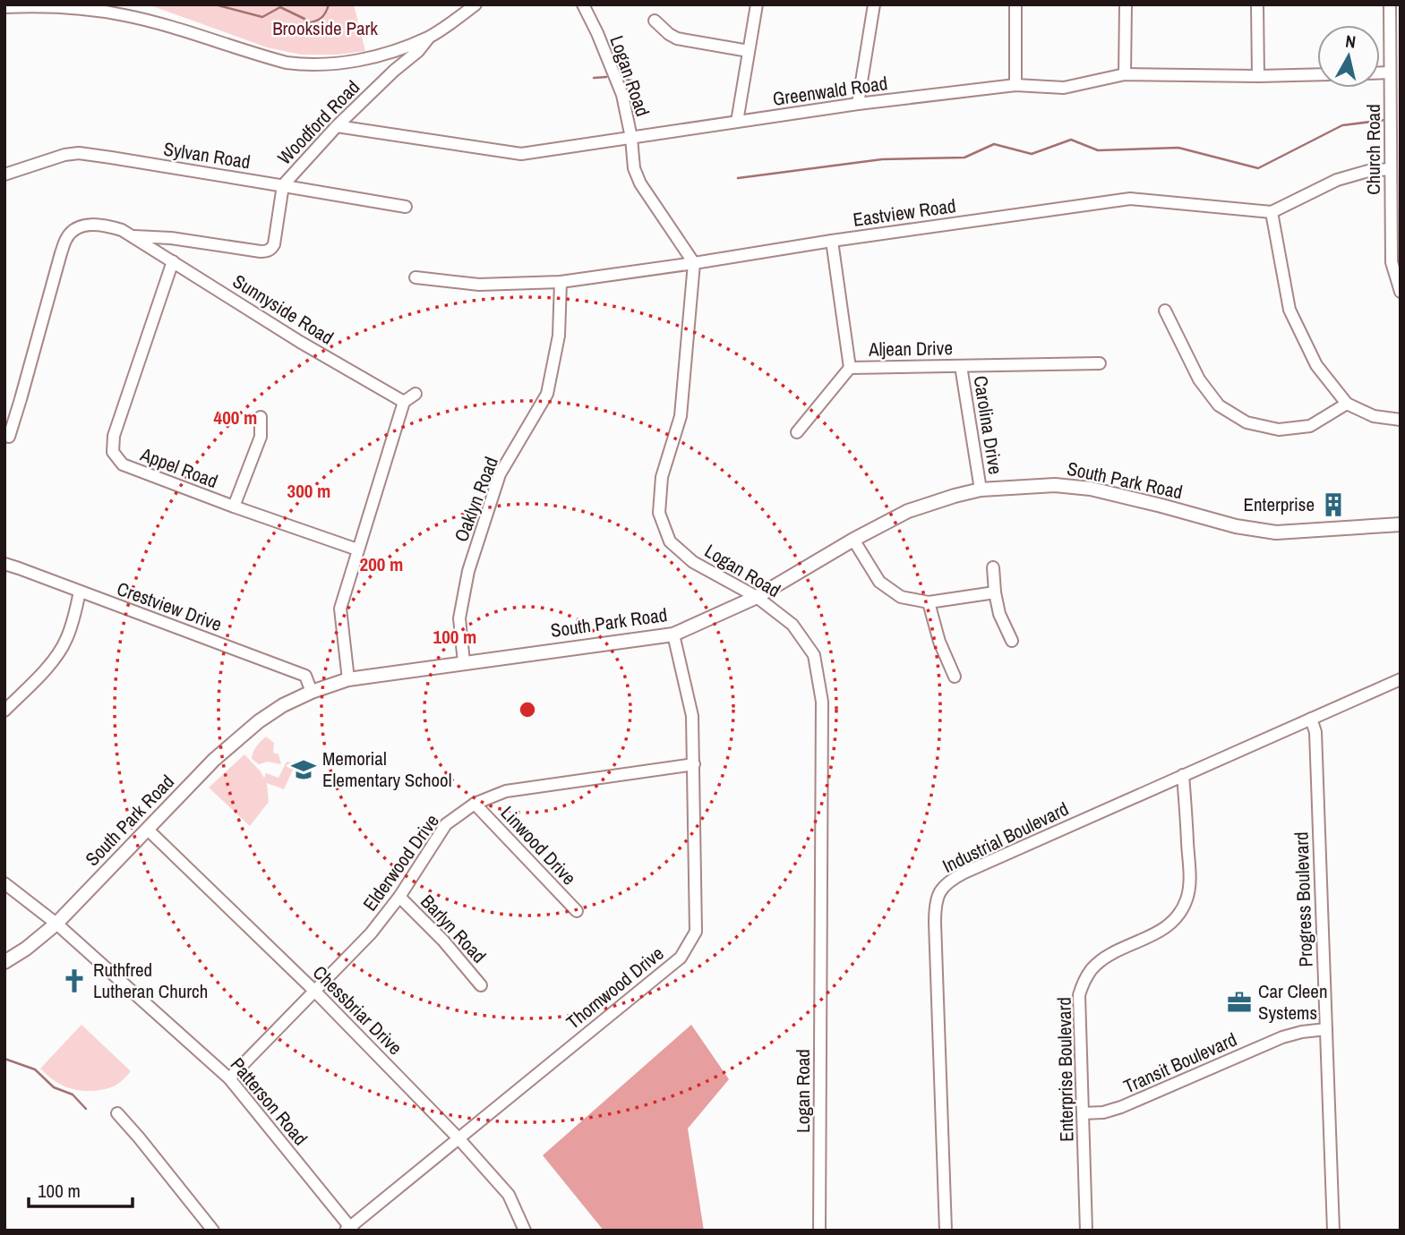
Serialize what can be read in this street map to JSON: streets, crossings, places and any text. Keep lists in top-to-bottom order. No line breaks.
{"streets":{"main road":["South Park Road"],"street":["Logan Road","Greenwald Road","Woodford Road","Church Road","Sylvan Road","Eastview Road","Sunnyside Road","Aljean Drive","Carolina Drive","Appel Road","Oaklyn Road","Crestview Drive","Industrial Boulevard","Linwood Drive","Elderwood Drive","Progress Boulevard","Barlyn Road","Thornwood Drive","Chessbriar Drive","Transit Boulevard","Enterprise Boulevard","Patterson Road"]},"crossings":[["Logan Road","Greenwald Road"],["Logan Road","Eastview Road"],["Logan Road","South Park Road"],["Greenwald Road","Woodford Road"],["Woodford Road","Sylvan Road"],["Eastview Road","Aljean Drive"],["Eastview Road","Oaklyn Road"],["Sunnyside Road","Appel Road"],["Aljean Drive","Carolina Drive"],["Carolina Drive","South Park Road"],["South Park Road","Oaklyn Road"],["South Park Road","Crestview Drive"],["South Park Road","Thornwood Drive"],["South Park Road","Chessbriar Drive"],["South Park Road","Patterson Road"],["Industrial Boulevard","Progress Boulevard"],["Industrial Boulevard","Enterprise Boulevard"],["Linwood Drive","Elderwood Drive"],["Elderwood Drive","Barlyn Road"],["Elderwood Drive","Thornwood Drive"],["Elderwood Drive","Chessbriar Drive"],["Elderwood Drive","Patterson Road"],["Progress Boulevard","Transit Boulevard"],["Thornwood Drive","Chessbriar Drive"],["Thornwood Drive","Patterson Road"],["Transit Boulevard","Enterprise Boulevard"]],"parks":["Brookside Park"],"places":{"building":["Enterprise"],"school or university":["Memorial Elementary School"],"church":["Ruthfred Lutheran Church"],"office":["Car Cleen Systems"]},"scale_bar":"100 m","north":"top","rings":["400 m","300 m","200 m","100 m"]}
